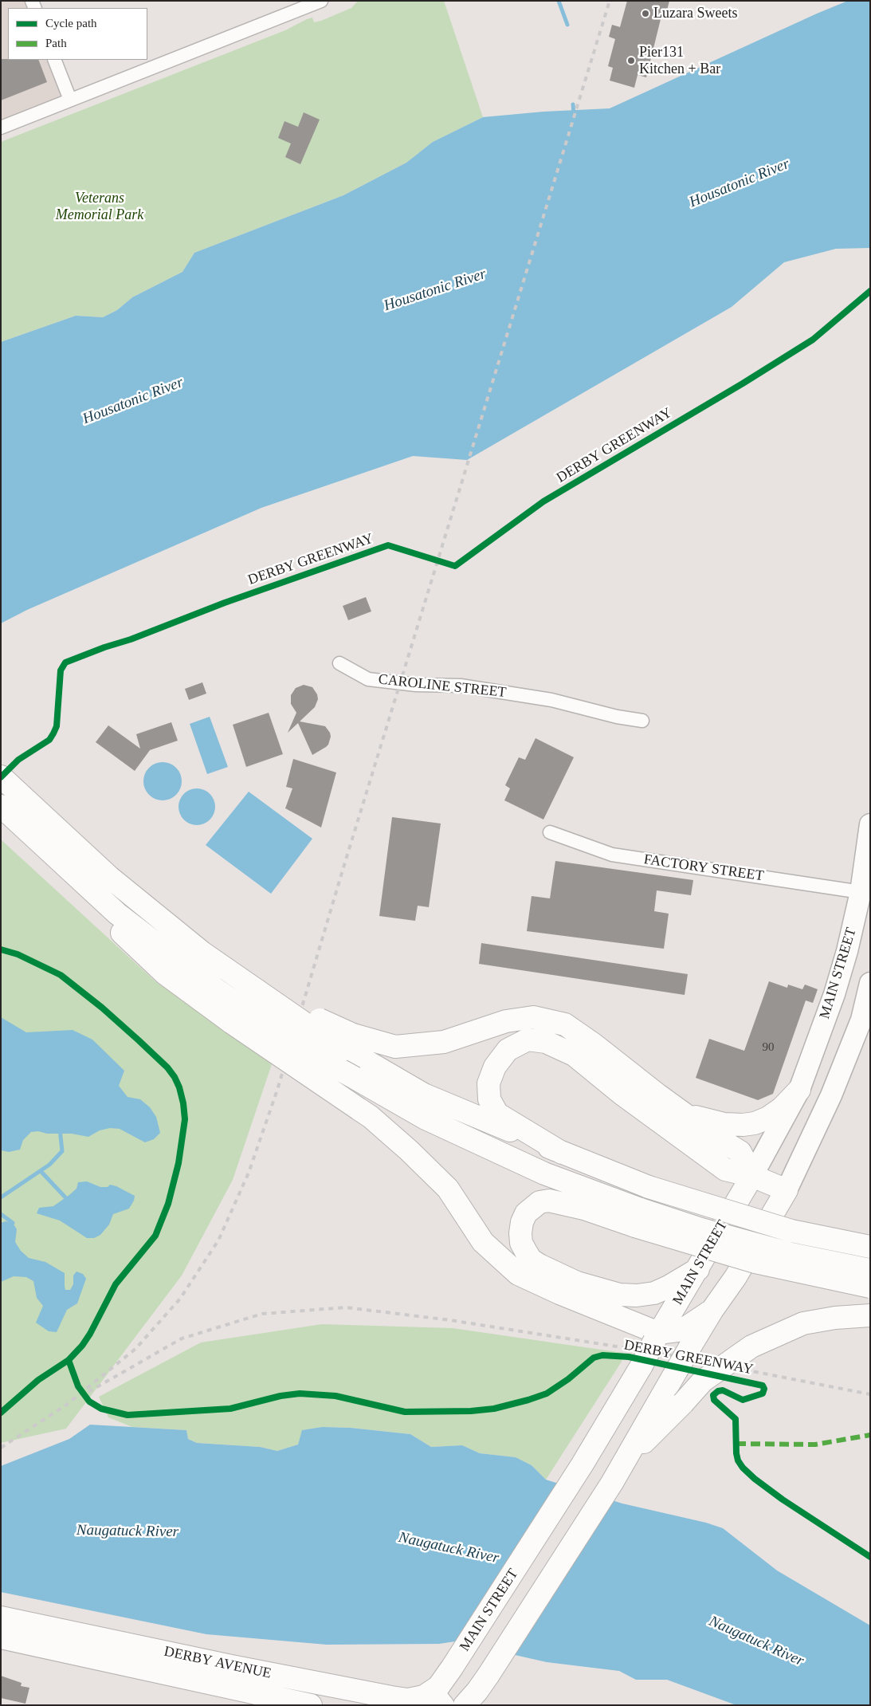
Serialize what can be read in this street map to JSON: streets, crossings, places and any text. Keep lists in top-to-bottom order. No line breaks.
{"streets":{"highway":["MAIN STREET","DERBY AVENUE"],"street":["CAROLINE STREET","FACTORY STREET"],"cycle path":["DERBY GREENWAY"]},"crossings":[["FACTORY STREET","MAIN STREET"],["MAIN STREET","DERBY AVENUE"]],"water":["Housatonic River","Naugatuck River"],"parks":["Veterans Memorial Park"],"places":["Luzara Sweets","Pier131 Kitchen + Bar"],"house_numbers":["90"],"legend":["Cycle path","Path"]}
